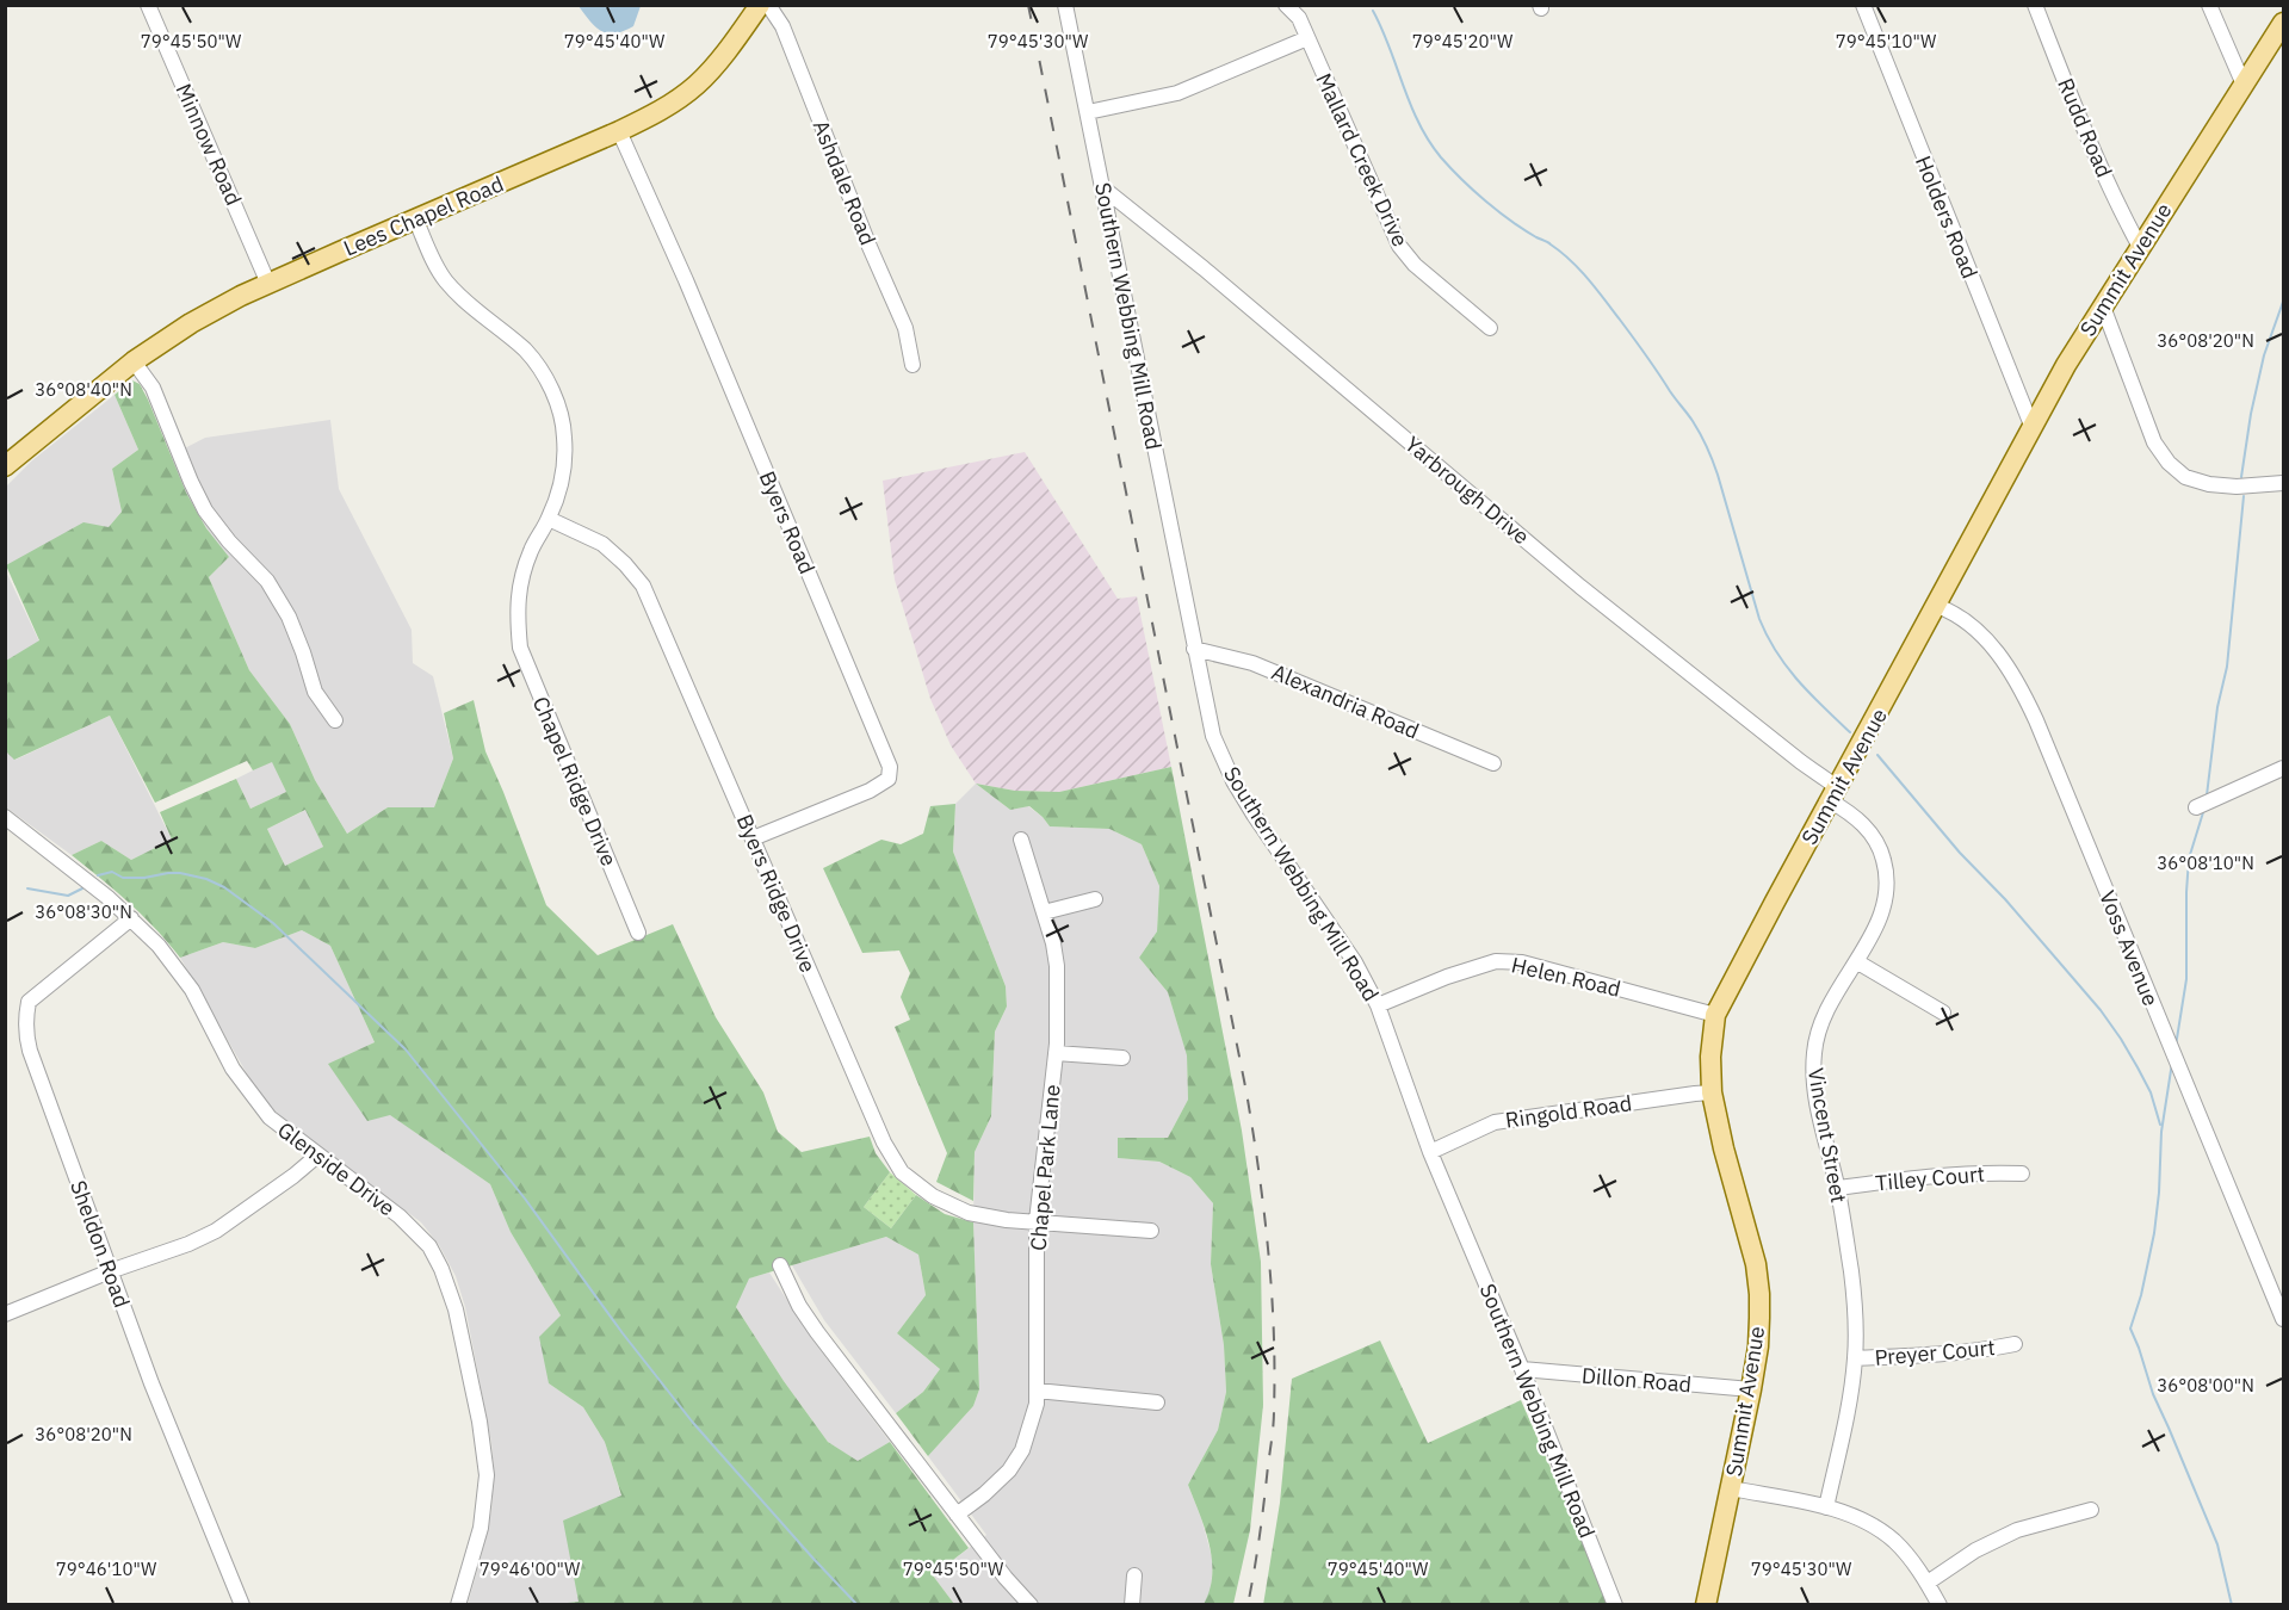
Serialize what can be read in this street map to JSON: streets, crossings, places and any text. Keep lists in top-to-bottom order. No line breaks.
{"streets":{"main road":["Lees Chapel Road","Summit Avenue"],"street":["Rudd Road","Minnow Road","Mallard Creek Drive","Ashdale Road","Holders Road","Southern Webbing Mill Road","Yarbrough Drive","Byers Road","Alexandria Road","Chapel Ridge Drive","Byers Ridge Drive","Voss Avenue","Helen Road","Ringold Road","Vincent Street","Chapel Park Lane","Glenside Drive","Tilley Court","Sheldon Road","Preyer Court","Dillon Road"]},"crossings":[["Rudd Road","Summit Avenue"],["Minnow Road","Lees Chapel Road"],["Lees Chapel Road","Byers Road"],["Lees Chapel Road","Chapel Ridge Drive"],["Holders Road","Summit Avenue"],["Summit Avenue","Yarbrough Drive"],["Summit Avenue","Voss Avenue"],["Summit Avenue","Helen Road"],["Summit Avenue","Ringold Road"],["Summit Avenue","Vincent Street"],["Summit Avenue","Dillon Road"],["Southern Webbing Mill Road","Yarbrough Drive"],["Southern Webbing Mill Road","Alexandria Road"],["Southern Webbing Mill Road","Helen Road"],["Southern Webbing Mill Road","Ringold Road"],["Southern Webbing Mill Road","Dillon Road"],["Yarbrough Drive","Vincent Street"],["Byers Road","Byers Ridge Drive"],["Chapel Ridge Drive","Byers Ridge Drive"],["Byers Ridge Drive","Chapel Park Lane"],["Vincent Street","Tilley Court"],["Vincent Street","Preyer Court"],["Glenside Drive","Sheldon Road"]],"coordinates":["79°45'30\"W","79°45'20\"W","79°45'50\"W","79°45'40\"W","79°45'10\"W","36°08'20\"N","36°08'40\"N","36°08'10\"N","36°08'30\"N","36°08'00\"N","79°46'10\"W","79°46'00\"W"]}
